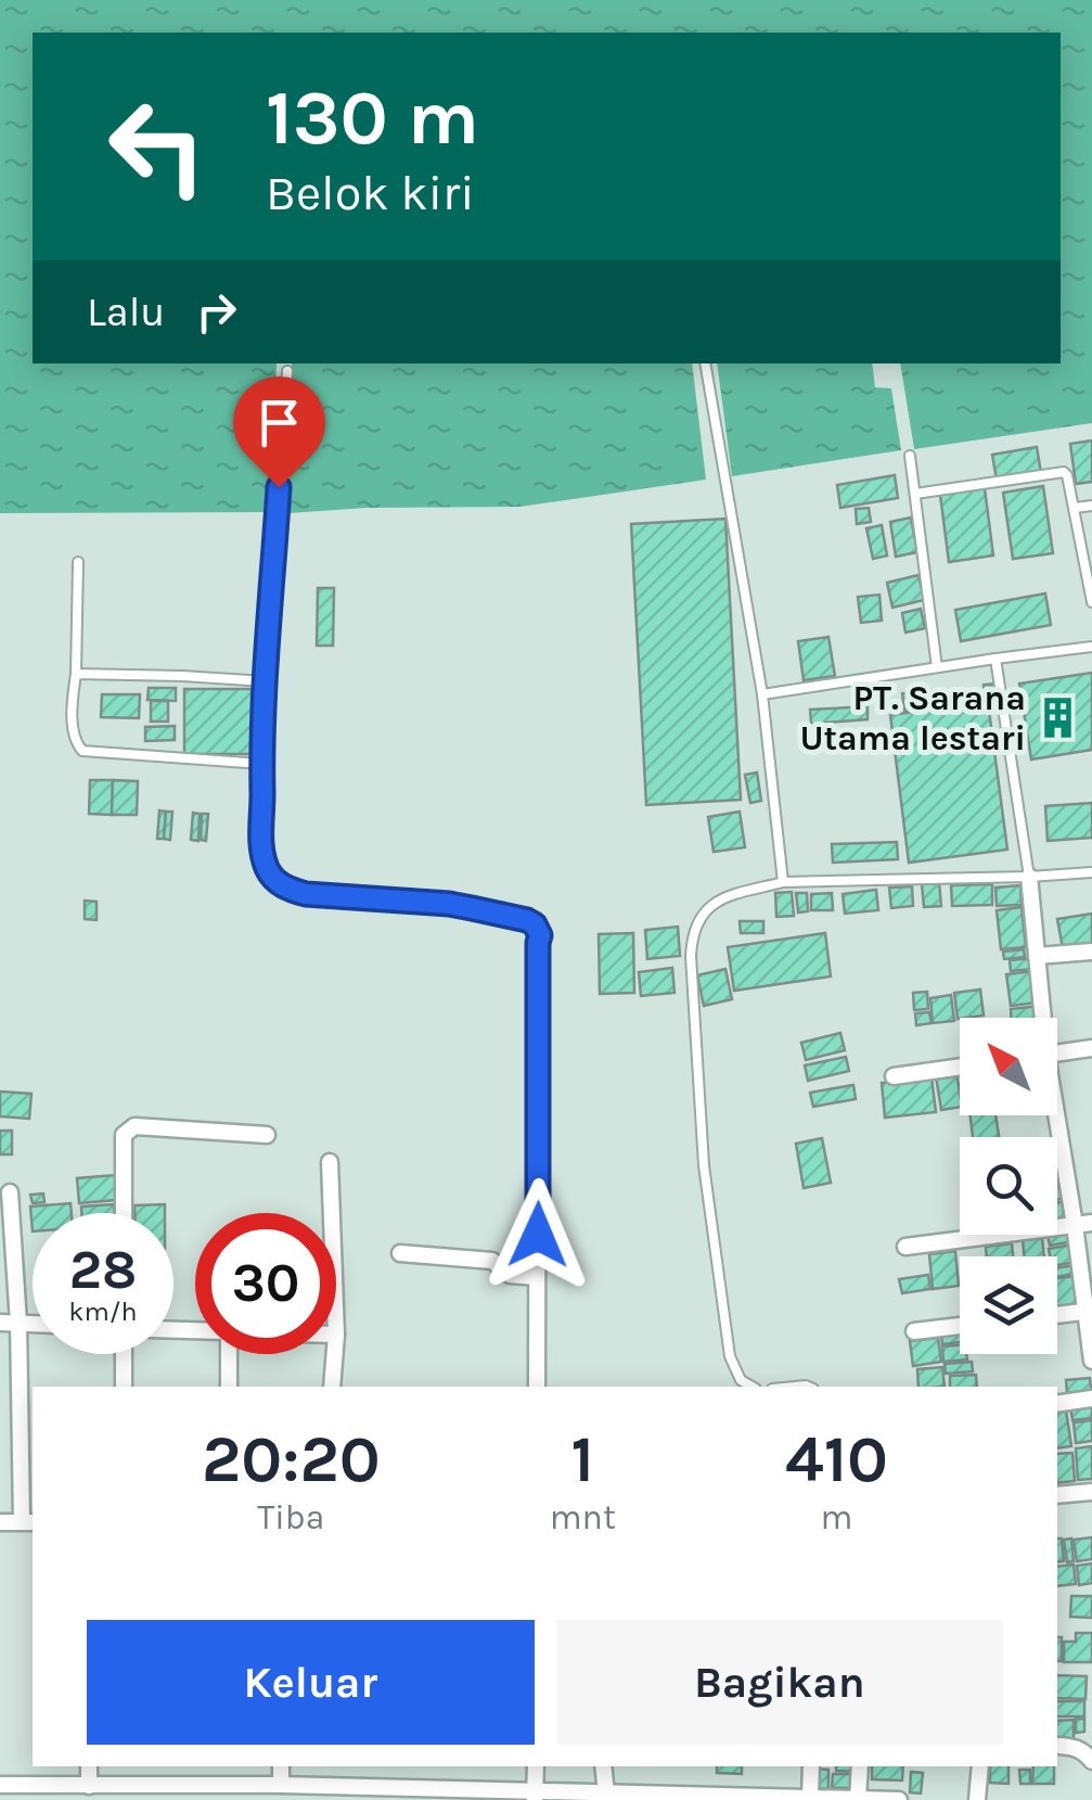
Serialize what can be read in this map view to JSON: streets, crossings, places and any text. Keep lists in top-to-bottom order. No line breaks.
{"places":{"building":["PT. Sarana Utama lestari"]},"north":"top left","page":{"turn":["130 m","Belok kiri"],"then":"Lalu","speed":"28 km/h","limit":"30","eta":["20:20","Tiba","1","mnt","410","m"],"buttons":["Keluar","Bagikan"]}}
